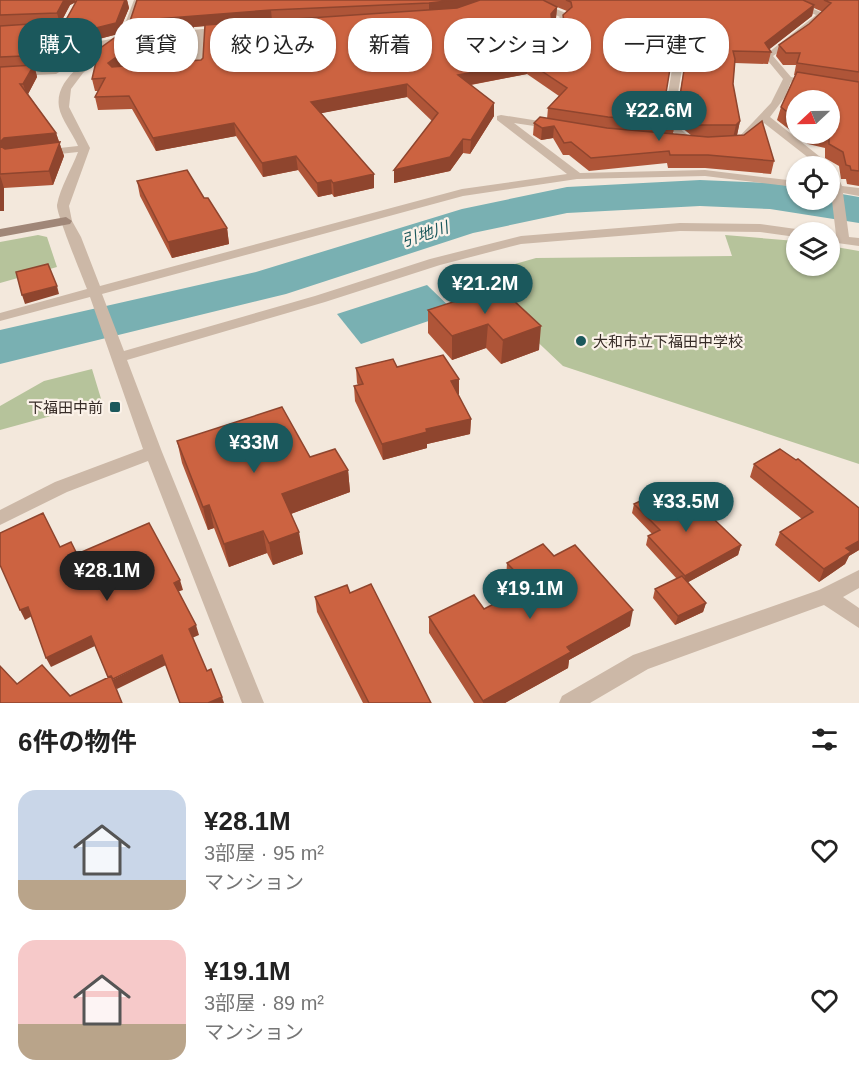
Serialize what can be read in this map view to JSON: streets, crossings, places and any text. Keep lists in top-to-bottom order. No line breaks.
{"water":["引地川"],"places":{"other":["大和市立下福田中学校"],"transit":["下福田中前"]},"north":"left","page":{"chip":["購入","賃貸","絞り込み","新着","マンション","一戸建て"],"price":["¥22.6M","¥21.2M","¥33M","¥33.5M","¥28.1M","¥19.1M"],"heading":"6件の物件","list":[{"name":"¥28.1M","note":"3部屋 · 95 m² · マンション"},{"name":"¥19.1M","note":"3部屋 · 89 m² · マンション"}]}}
